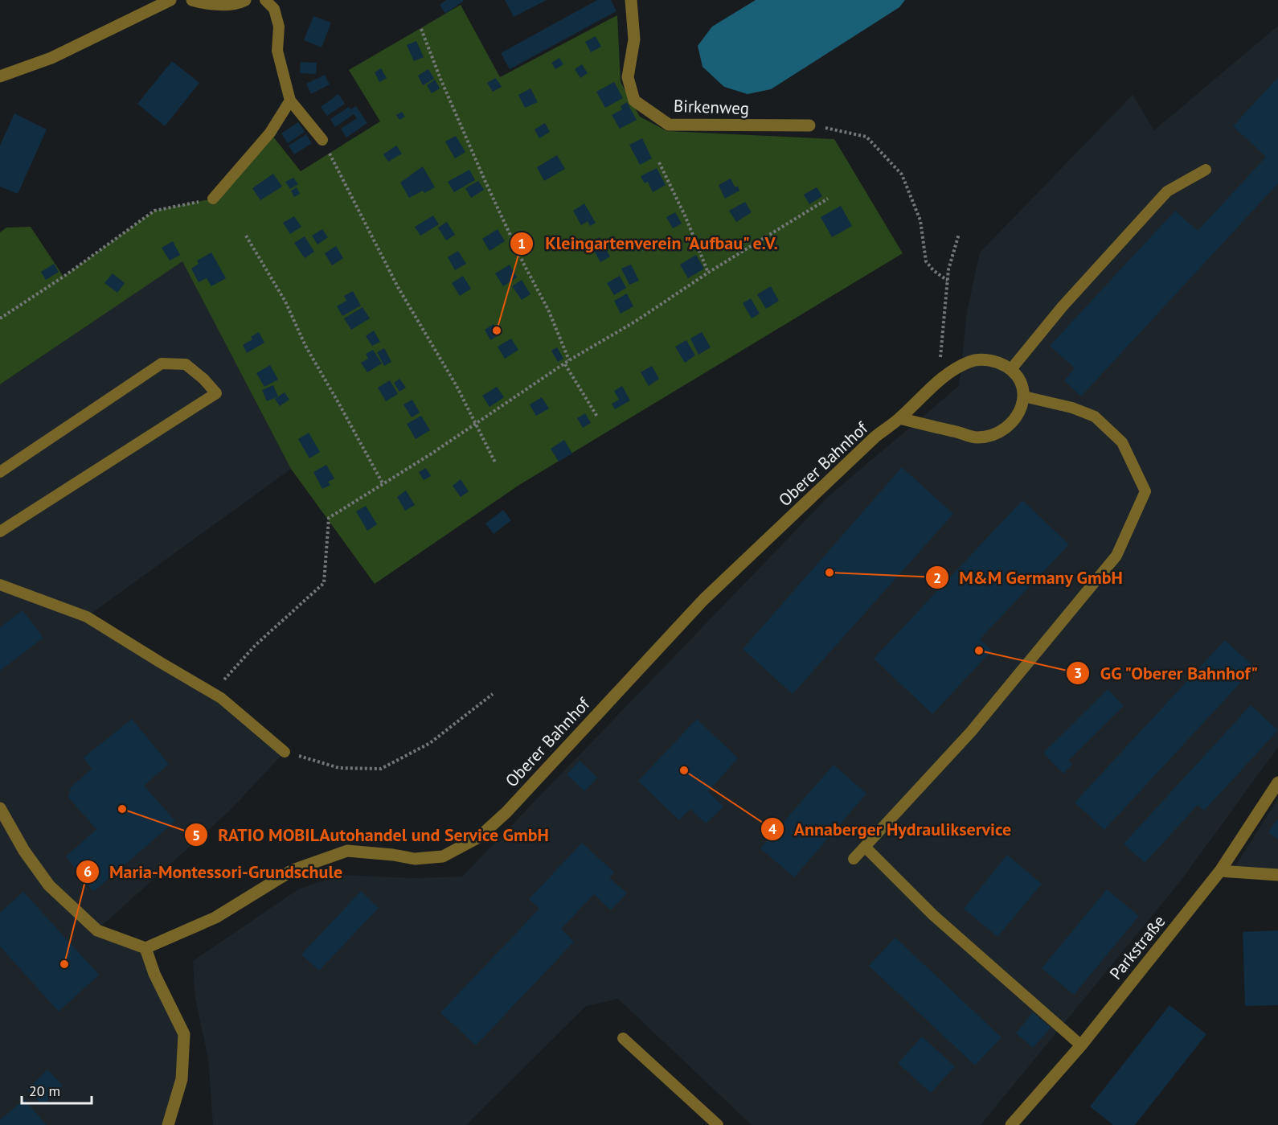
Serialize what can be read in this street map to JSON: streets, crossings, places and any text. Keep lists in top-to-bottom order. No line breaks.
{"streets":{"street":["Birkenweg","Oberer Bahnhof","Parkstraße"]},"places":["Kleingartenverein \"Aufbau\" e.V.","M&M Germany GmbH","GG \"Oberer Bahnhof\"","Annaberger Hydraulikservice","RATIO MOBILAutohandel und Service GmbH","Maria-Montessori-Grundschule"],"scale_bar":"20 m"}
